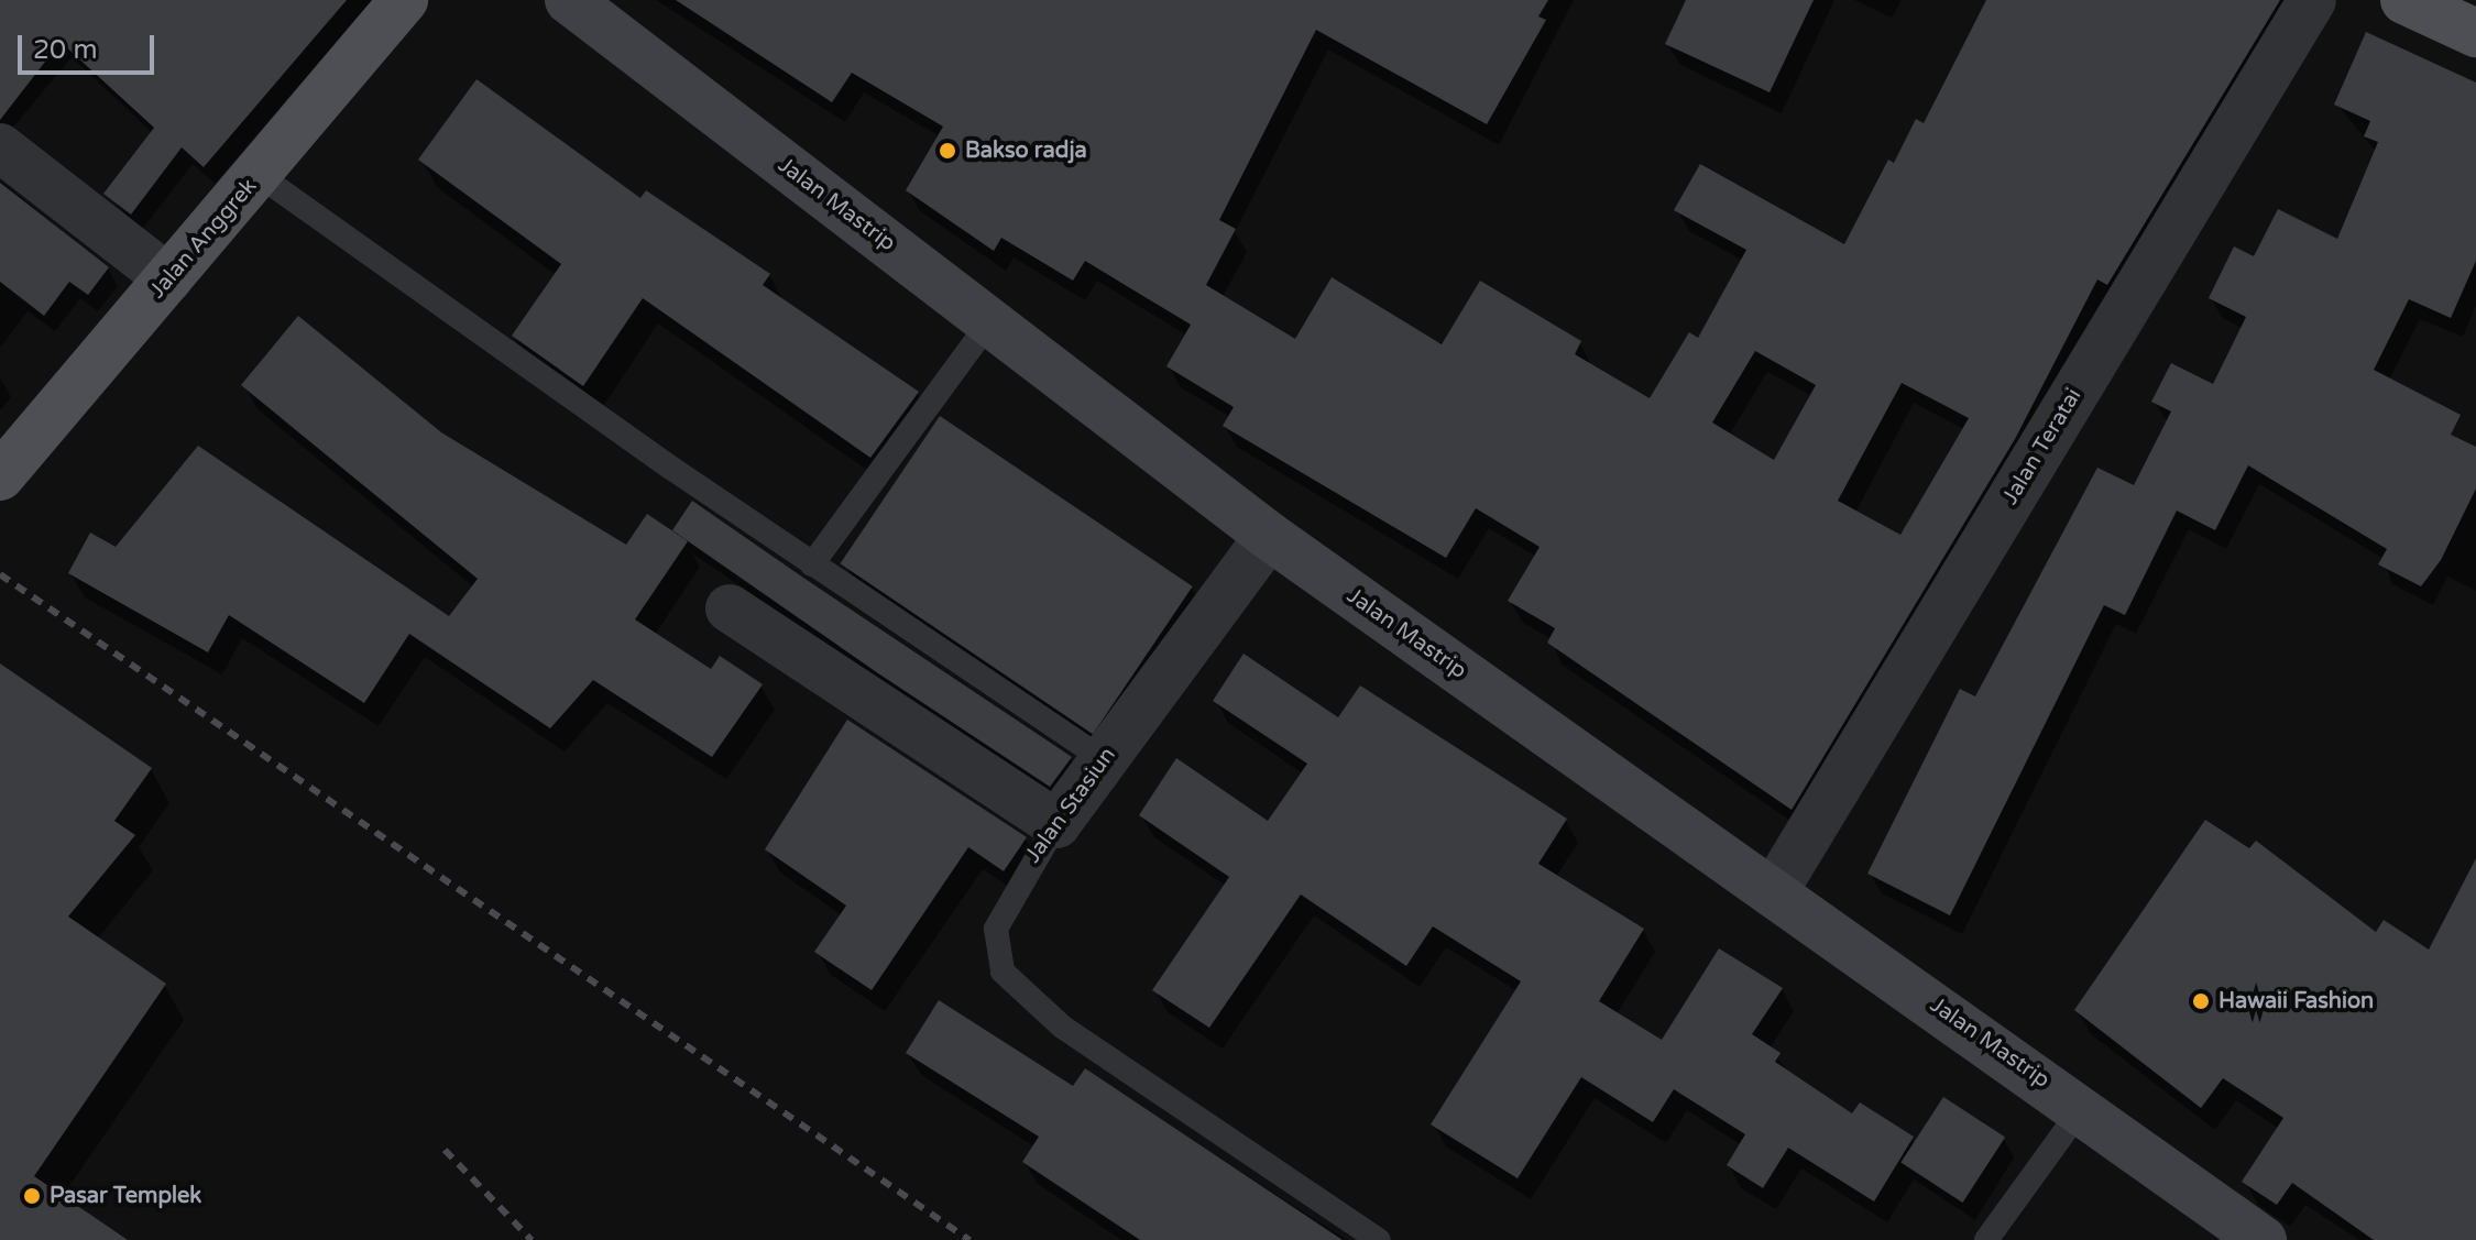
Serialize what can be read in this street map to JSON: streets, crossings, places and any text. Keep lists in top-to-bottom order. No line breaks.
{"streets":{"main road":["Jalan Mastrip","Jalan Anggrek"],"street":["Jalan Teratai","Jalan Stasiun"]},"crossings":[["Jalan Mastrip","Jalan Teratai"],["Jalan Mastrip","Jalan Stasiun"]],"places":["Bakso radja","Hawaii Fashion","Pasar Templek"],"scale_bar":"20 m"}
